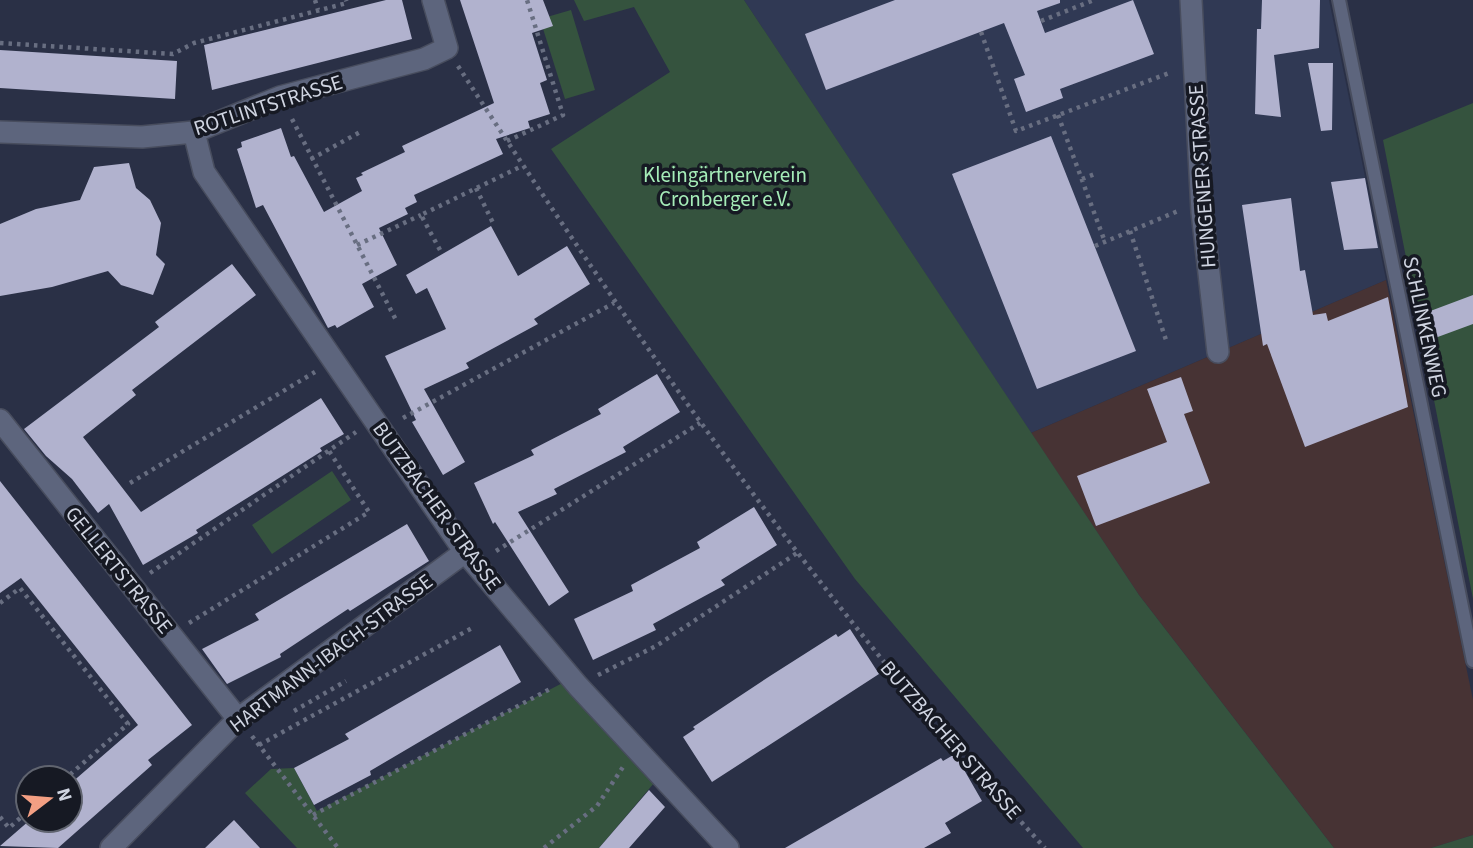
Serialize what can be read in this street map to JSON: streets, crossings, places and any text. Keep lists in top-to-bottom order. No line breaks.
{"streets":{"street":["ROTLINTSTRASSE","HUNGENER STRASSE","BUTZBACHER STRASSE","GELLERTSTRASSE","HARTMANN-IBACH-STRASSE"],"lane":["SCHLINKENWEG"]},"crossings":[["ROTLINTSTRASSE","BUTZBACHER STRASSE"],["BUTZBACHER STRASSE","HARTMANN-IBACH-STRASSE"],["GELLERTSTRASSE","HARTMANN-IBACH-STRASSE"]],"parks":["Kleingärtnerverein Cronberger e.V."],"north":"right"}
